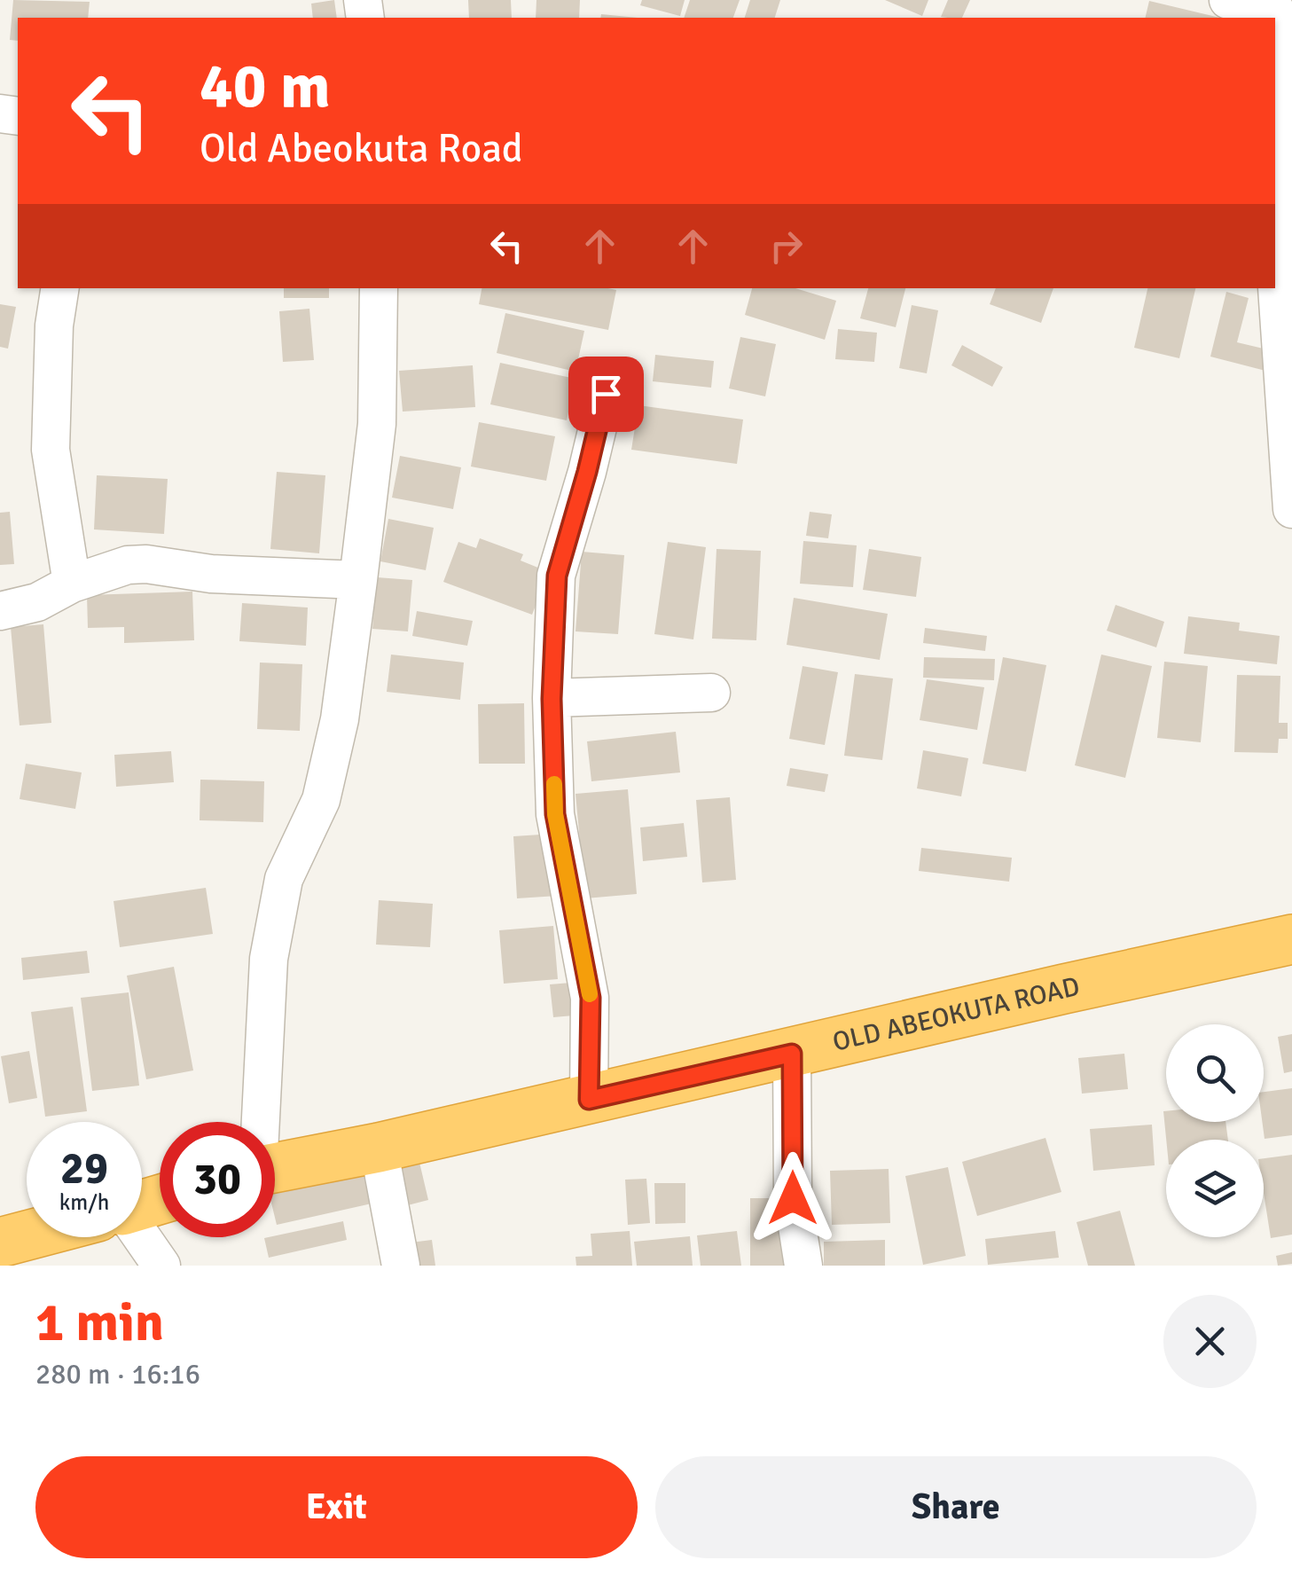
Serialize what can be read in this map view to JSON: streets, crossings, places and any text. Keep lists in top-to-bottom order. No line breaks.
{"streets":{"highway":["OLD ABEOKUTA ROAD"]},"page":{"turn":["40 m","Old Abeokuta Road"],"speed":"29 km/h","limit":"30","heading":["1 min","280 m · 16:16"],"buttons":["Exit","Share"]}}
